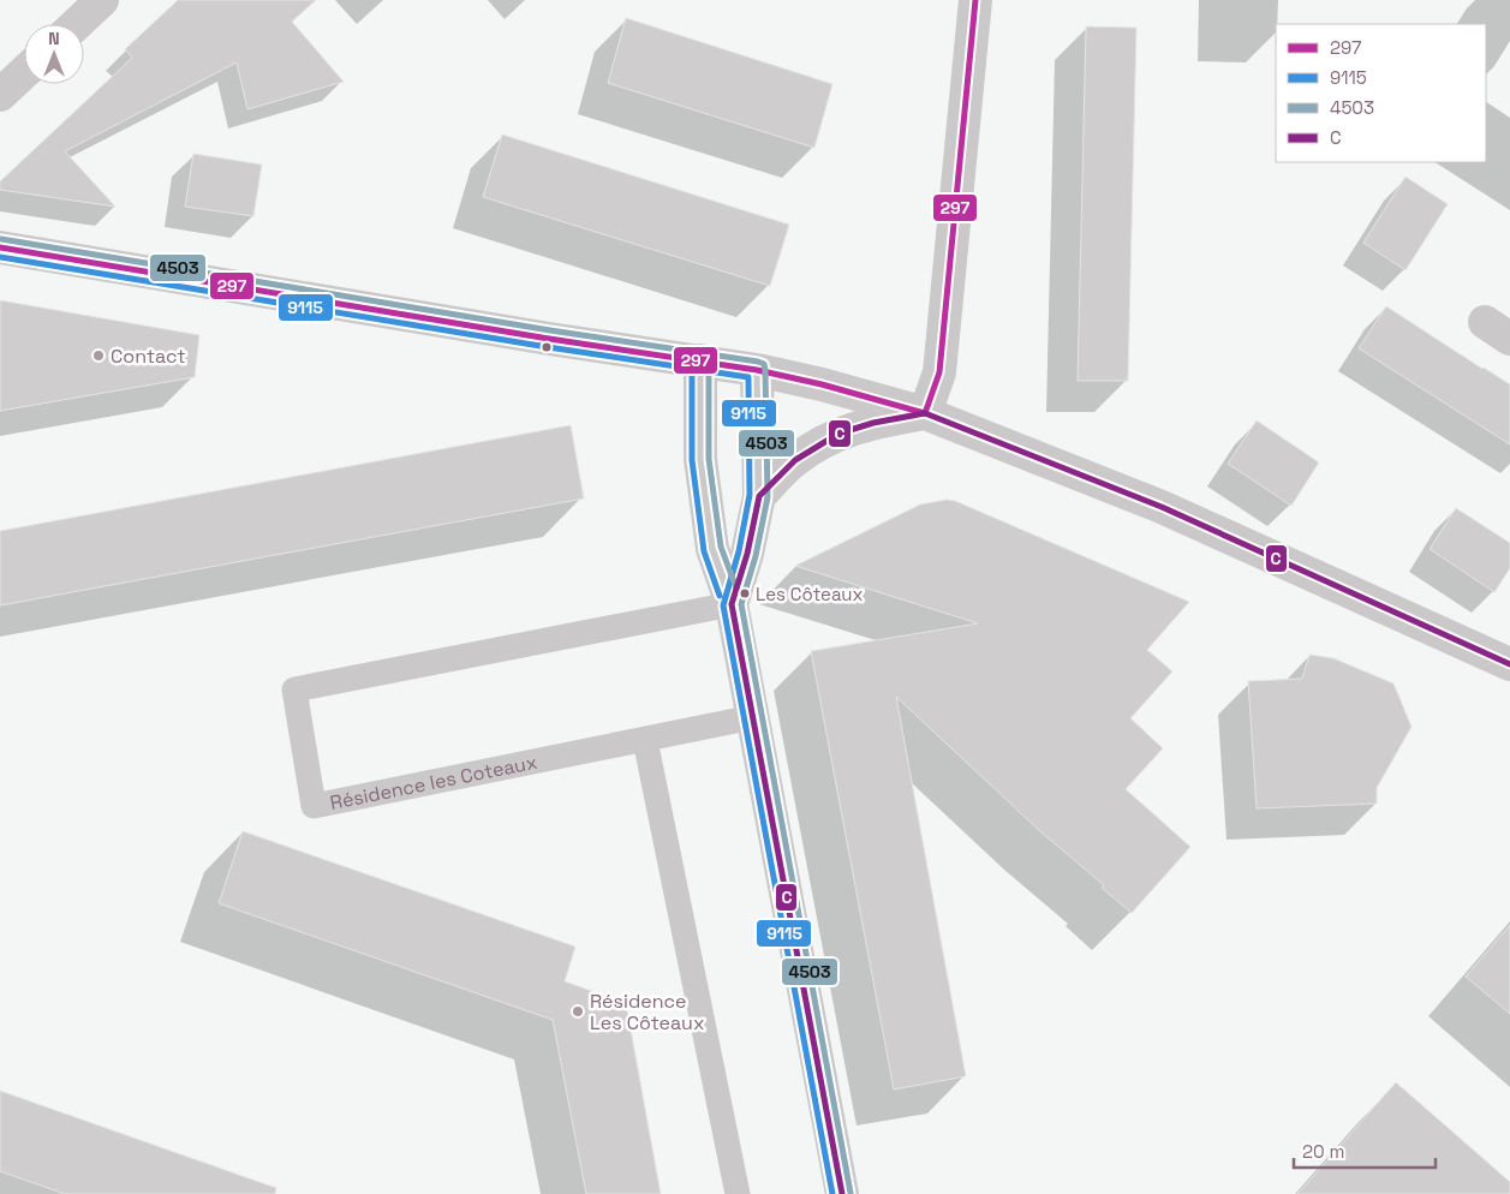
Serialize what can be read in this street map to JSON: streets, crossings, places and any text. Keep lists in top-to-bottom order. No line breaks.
{"streets":{"lane":["Résidence les Coteaux"]},"places":["Contact","Les Côteaux","Résidence Les Côteaux"],"lines":["transit line 297","transit line 4503","transit line 9115","transit line C"],"legend":["297","9115","4503","C"],"scale_bar":"20 m","north":"top"}
